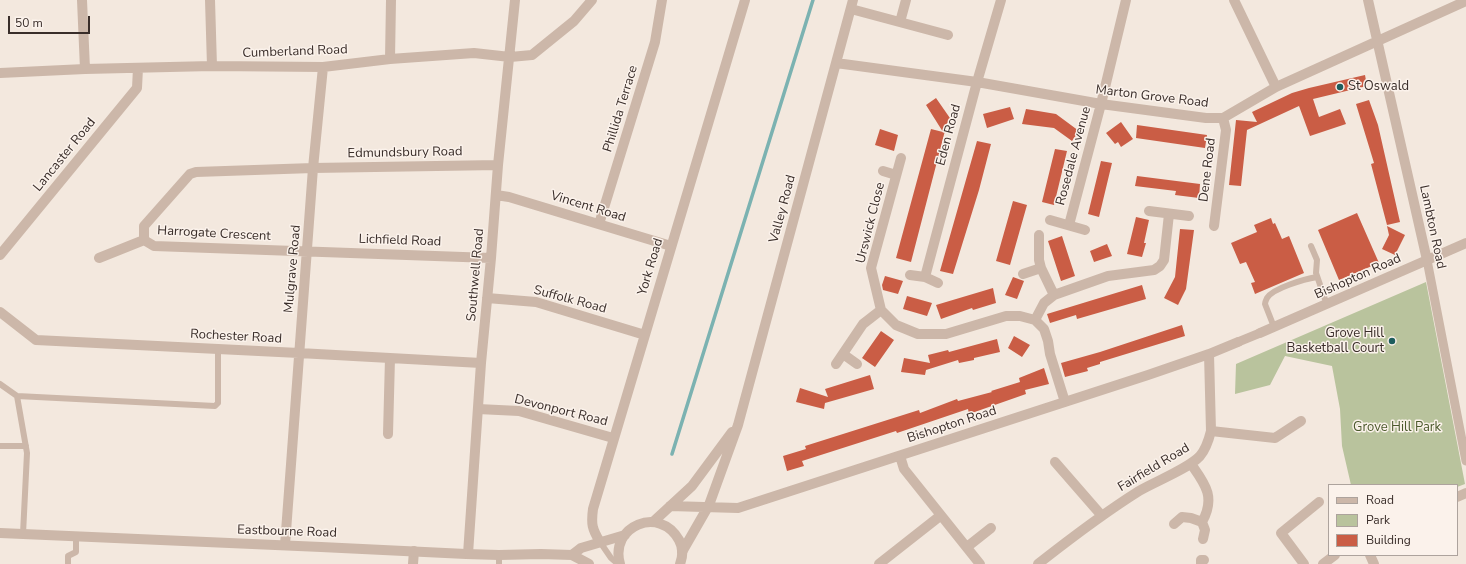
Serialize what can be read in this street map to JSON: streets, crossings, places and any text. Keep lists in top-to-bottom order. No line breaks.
{"streets":{"street":["Cumberland Road","Marton Grove Road","Phillida Terrace","Eden Road","Edmundsbury Road","Lancaster Road","Rosedale Avenue","Dene Road","Vincent Road","Valley Road","Urswick Close","Lambton Road","Harrogate Crescent","Lichfield Road","York Road","Mulgrave Road","Southwell Road","Bishopton Road","Suffolk Road","Rochester Road","Devonport Road","Fairfield Road","Eastbourne Road"]},"crossings":[["Cumberland Road","Lancaster Road"],["Cumberland Road","Mulgrave Road"],["Cumberland Road","Southwell Road"],["Marton Grove Road","Eden Road"],["Marton Grove Road","Rosedale Avenue"],["Marton Grove Road","Dene Road"],["Marton Grove Road","Valley Road"],["Marton Grove Road","Lambton Road"],["Phillida Terrace","Vincent Road"],["Edmundsbury Road","Harrogate Crescent"],["Edmundsbury Road","Mulgrave Road"],["Edmundsbury Road","Southwell Road"],["Vincent Road","York Road"],["Vincent Road","Southwell Road"],["Valley Road","Bishopton Road"],["Lambton Road","Bishopton Road"],["Harrogate Crescent","Lichfield Road"],["Harrogate Crescent","Mulgrave Road"],["Lichfield Road","Mulgrave Road"],["Lichfield Road","Southwell Road"],["York Road","Suffolk Road"],["York Road","Devonport Road"],["Mulgrave Road","Rochester Road"],["Mulgrave Road","Eastbourne Road"],["Southwell Road","Suffolk Road"],["Southwell Road","Rochester Road"],["Southwell Road","Devonport Road"],["Southwell Road","Eastbourne Road"],["Bishopton Road","Fairfield Road"]],"parks":["Grove Hill Park"],"places":["St Oswald","Grove Hill Basketball Court"],"legend":["Road","Park","Building"],"scale_bar":"50 m"}
